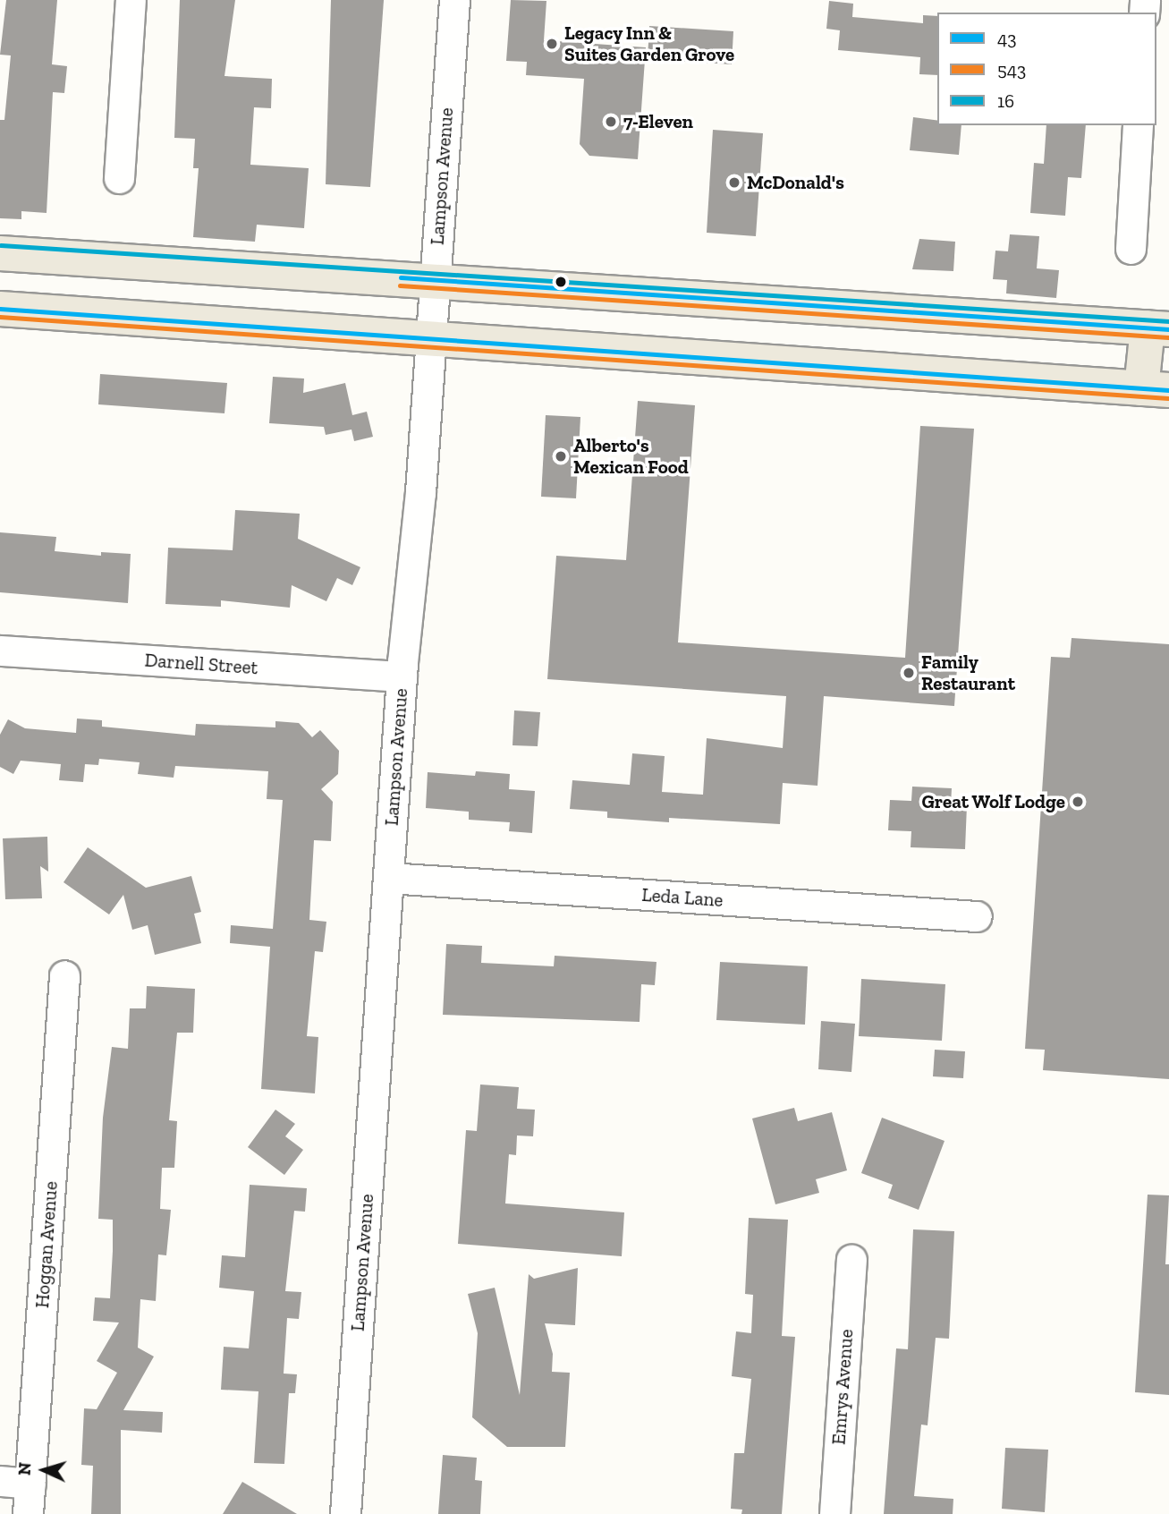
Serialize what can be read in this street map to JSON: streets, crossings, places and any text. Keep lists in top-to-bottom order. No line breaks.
{"streets":{"street":["Lampson Avenue","Darnell Street","Leda Lane","Hoggan Avenue","Emrys Avenue"]},"crossings":[["Lampson Avenue","Darnell Street"],["Lampson Avenue","Leda Lane"]],"places":["Legacy Inn & Suites Garden Grove","7-Eleven","McDonald's","Alberto's Mexican Food","Family Restaurant","Great Wolf Lodge"],"lines":["transit line 16","transit line 43","transit line 543"],"legend":["43","543","16"],"north":"left"}
